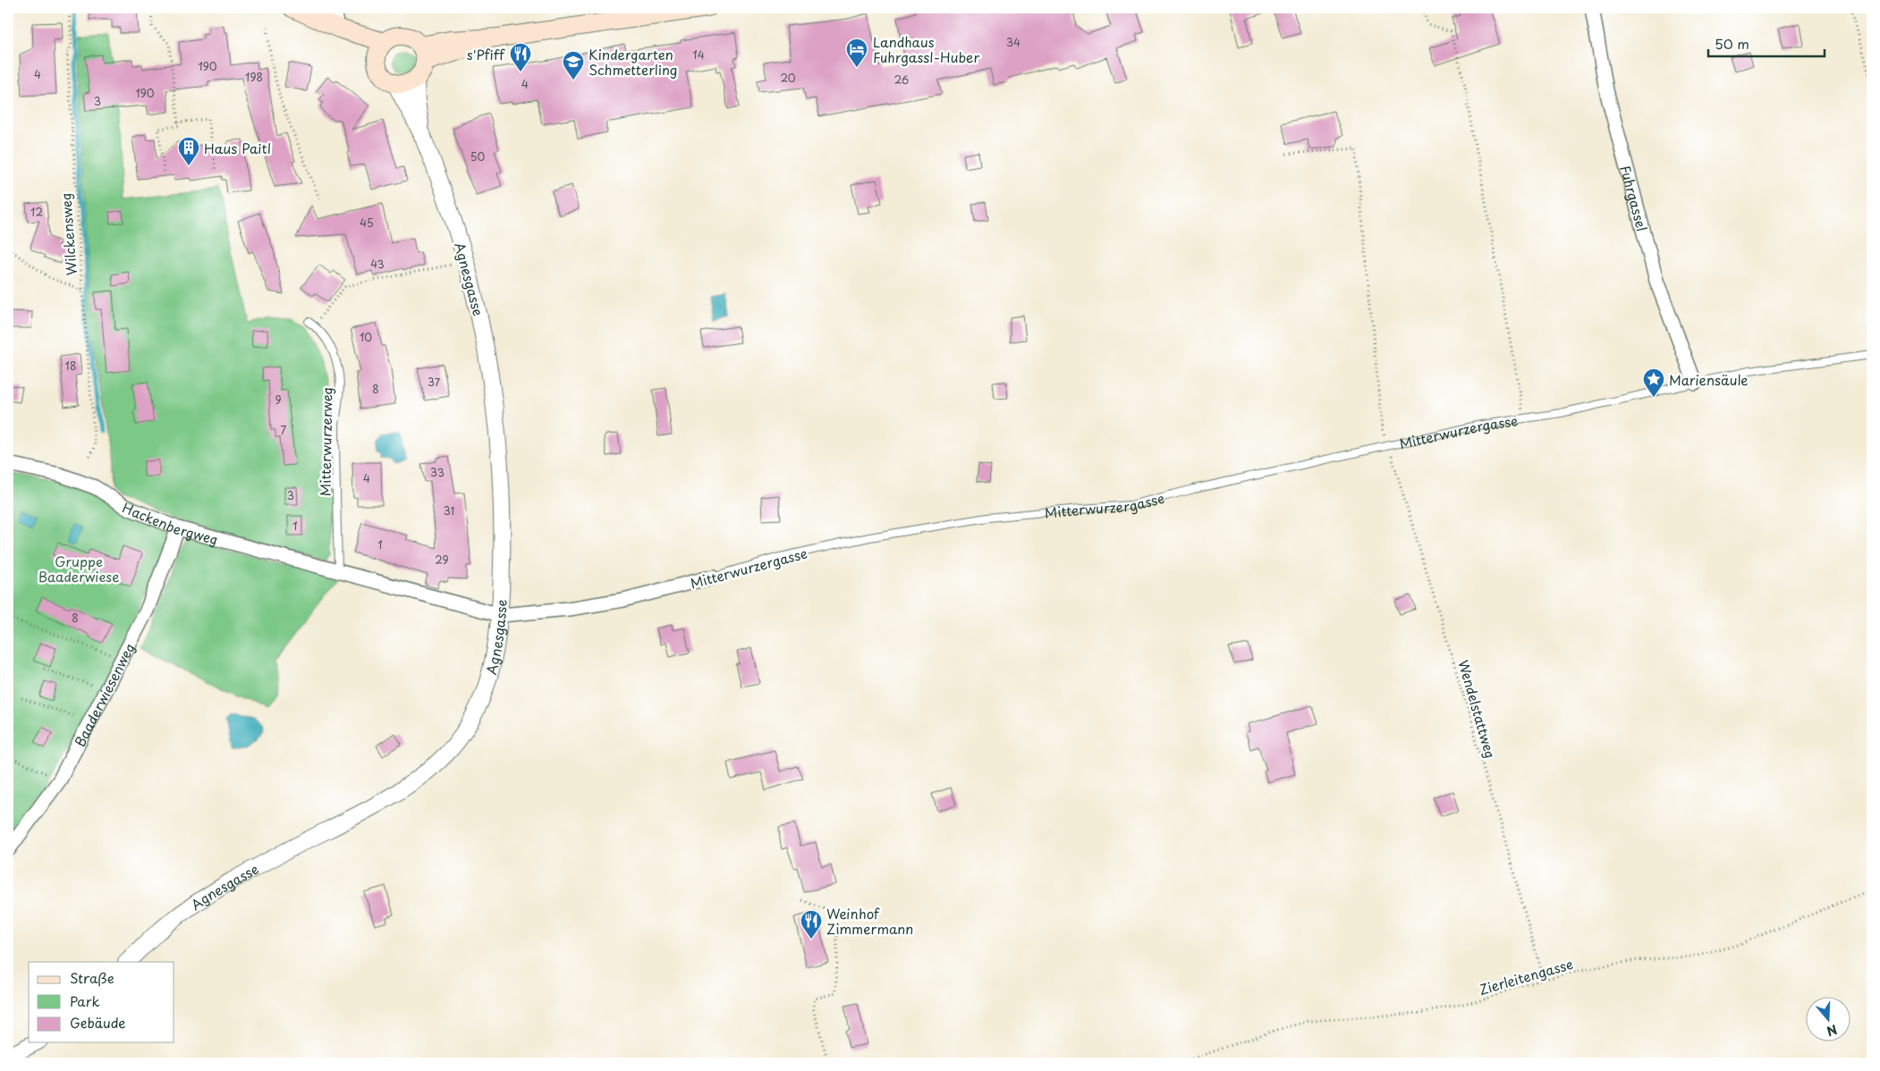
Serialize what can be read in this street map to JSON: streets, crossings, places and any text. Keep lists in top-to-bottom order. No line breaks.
{"streets":{"street":["Fuhrgassel","Agnesgasse","Mitterwurzergasse","Hackenbergweg","Baaderwiesenweg"],"lane":["Mitterwurzerweg"],"path":["Wilckensweg","Wendelstattweg","Zierleitengasse"]},"crossings":[["Fuhrgassel","Mitterwurzergasse"],["Agnesgasse","Mitterwurzergasse"],["Mitterwurzergasse","Mitterwurzerweg"],["Mitterwurzergasse","Hackenbergweg"],["Mitterwurzergasse","Wendelstattweg"],["Mitterwurzerweg","Hackenbergweg"],["Hackenbergweg","Baaderwiesenweg"],["Wendelstattweg","Zierleitengasse"]],"parks":["Gruppe Baaderwiese"],"places":{"hotel":["Landhaus Fuhrgassl-Huber"],"restaurant":["s'Pfiff","Weinhof Zimmermann"],"school or university":["Kindergarten Schmetterling"],"building":["Haus Paitl"],"place":["Mariensäule"]},"house_numbers":["34","14","190","4","198","20","26","4","190","3","50","12","45","43","10","18","37","8","9","7","33","4","3","31","1","1","29","8"],"legend":["Straße","Park","Gebäude"],"scale_bar":"50 m","north":"bottom"}
